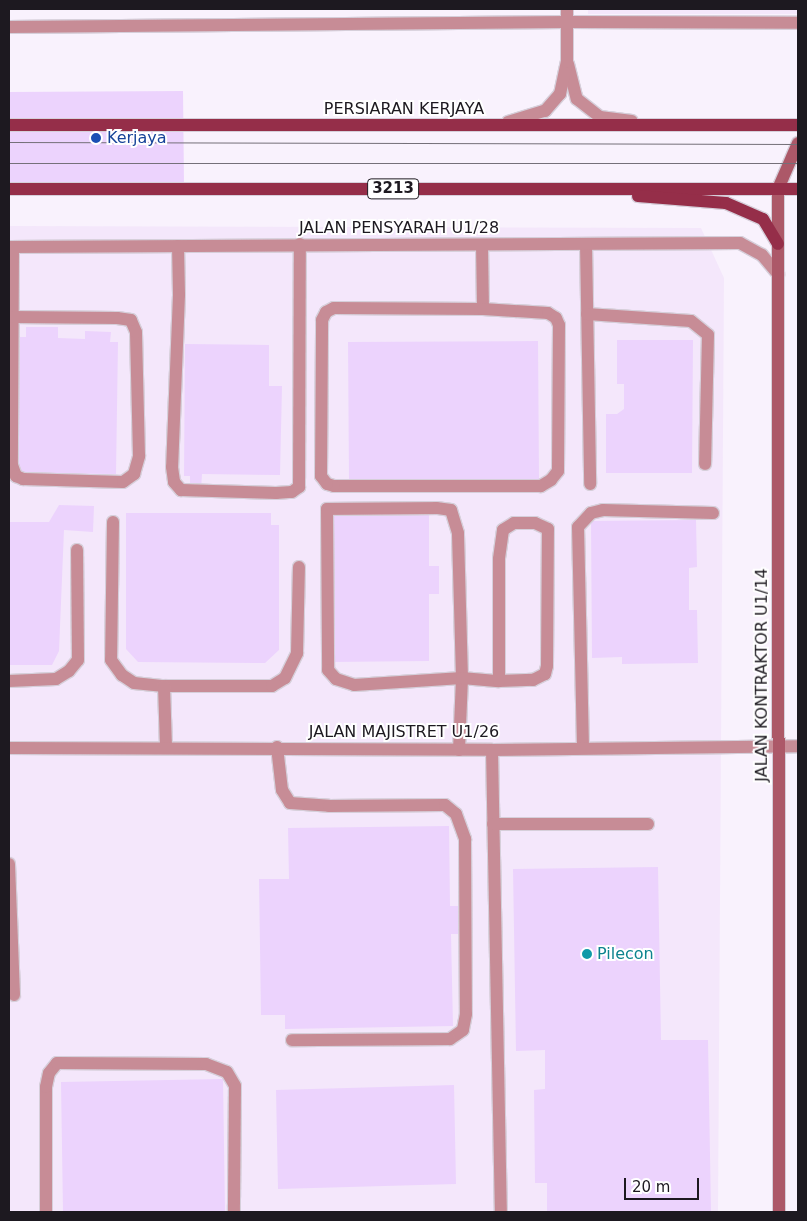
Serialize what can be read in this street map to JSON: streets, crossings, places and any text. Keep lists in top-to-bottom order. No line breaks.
{"streets":{"main road":["PERSIARAN KERJAYA","3213"],"street":["JALAN PENSYARAH U1/28","JALAN KONTRAKTOR U1/14","JALAN MAJISTRET U1/26"]},"crossings":[["3213","JALAN KONTRAKTOR U1/14"],["JALAN PENSYARAH U1/28","JALAN KONTRAKTOR U1/14"],["JALAN KONTRAKTOR U1/14","JALAN MAJISTRET U1/26"]],"places":["Kerjaya","Pilecon"],"scale_bar":"20 m"}
